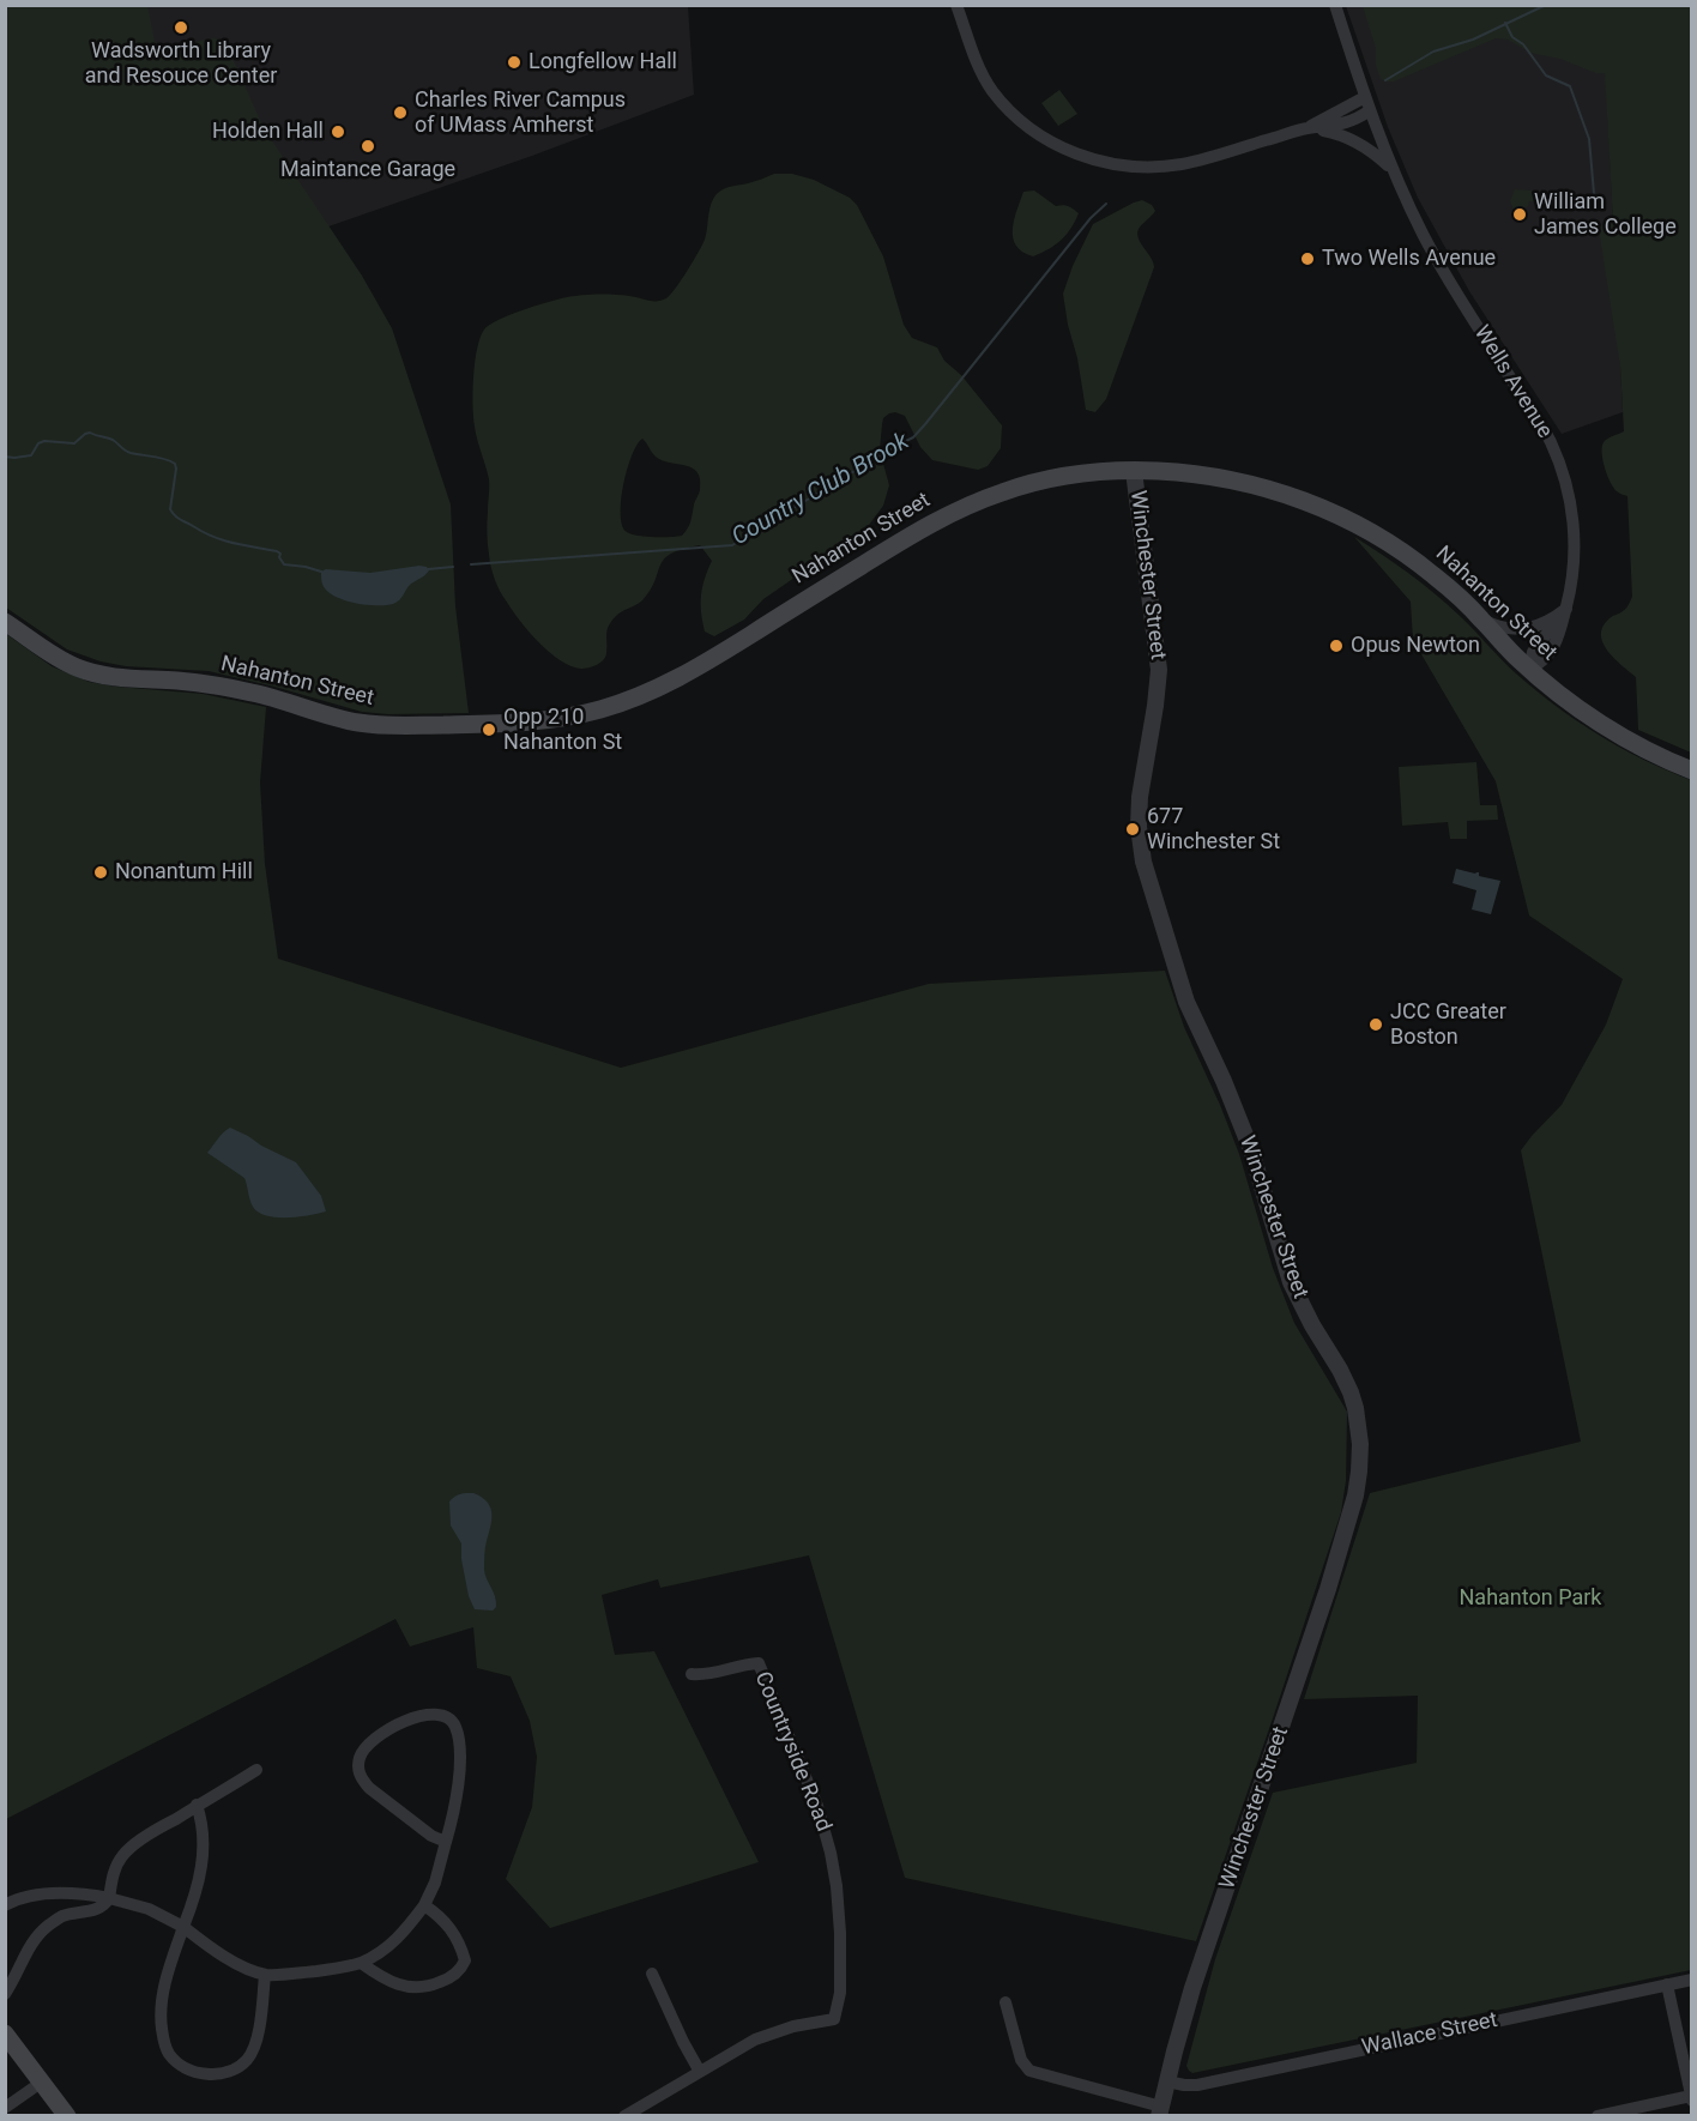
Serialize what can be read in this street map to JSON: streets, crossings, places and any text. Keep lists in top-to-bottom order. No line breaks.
{"streets":{"main road":["Nahanton Street"],"street":["Wells Avenue","Winchester Street","Countryside Road","Wallace Street"]},"crossings":[["Wells Avenue","Nahanton Street"],["Nahanton Street","Winchester Street"],["Winchester Street","Wallace Street"]],"water":["Country Club Brook"],"parks":["Nahanton Park"],"places":["Wadsworth Library and Resouce Center","Longfellow Hall","Charles River Campus of UMass Amherst","Holden Hall","Maintance Garage","William James College","Two Wells Avenue","Opus Newton","Opp 210 Nahanton St","677 Winchester St","Nonantum Hill","JCC Greater Boston"]}
